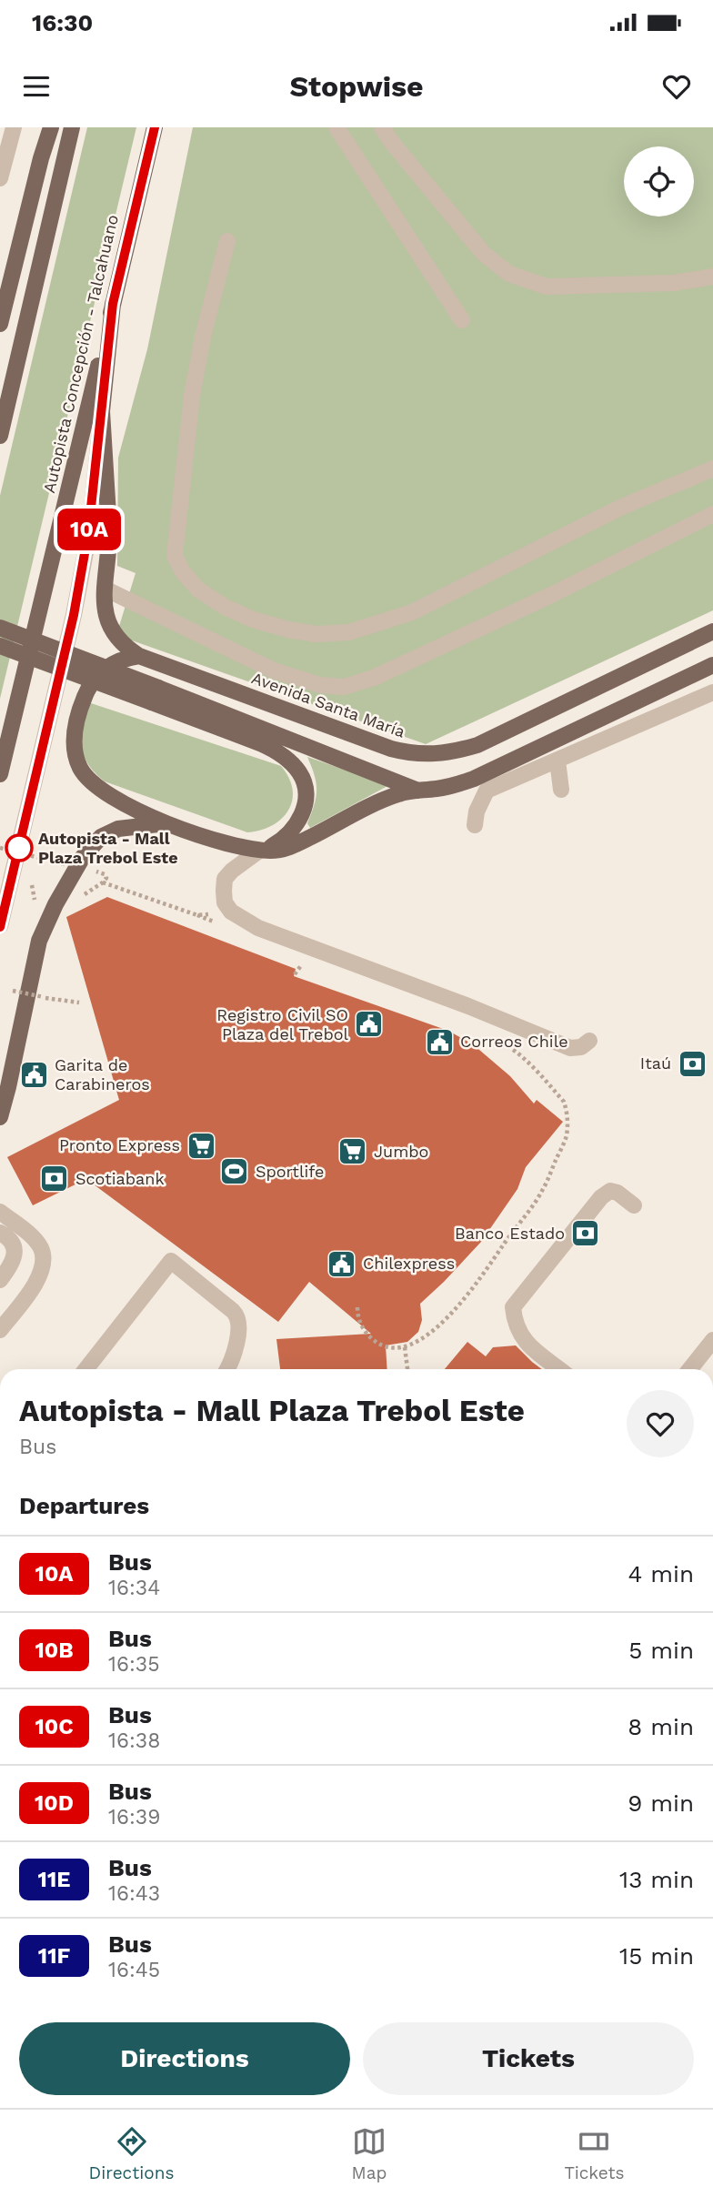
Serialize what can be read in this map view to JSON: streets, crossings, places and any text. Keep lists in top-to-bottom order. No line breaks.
{"streets":{"main road":["Autopista Concepción - Talcahuano","Avenida Santa María"]},"places":{"other":["Autopista - Mall Plaza Trebol Este"],"public building":["Registro Civil SO Plaza del Trebol","Correos Chile","Garita de Carabineros","Chilexpress"],"bank":["Itaú","Scotiabank","Banco Estado"],"supermarket":["Pronto Express","Jumbo"],"sports":["Sportlife"]},"lines":["bus line 10A"],"page":{"status":"16:30","header":"Stopwise","on_map":"10A","heading":[["Autopista - Mall Plaza Trebol Este","Bus"],"Departures"],"list":[{"mark":"10A","name":"Bus","note":"16:34","value":"4 min"},{"mark":"10B","name":"Bus","note":"16:35","value":"5 min"},{"mark":"10C","name":"Bus","note":"16:38","value":"8 min"},{"mark":"10D","name":"Bus","note":"16:39","value":"9 min"},{"mark":"11E","name":"Bus","note":"16:43","value":"13 min"},{"mark":"11F","name":"Bus","note":"16:45","value":"15 min"}],"buttons":["Directions","Tickets"],"tabs":["Directions","Map","Tickets"]}}
